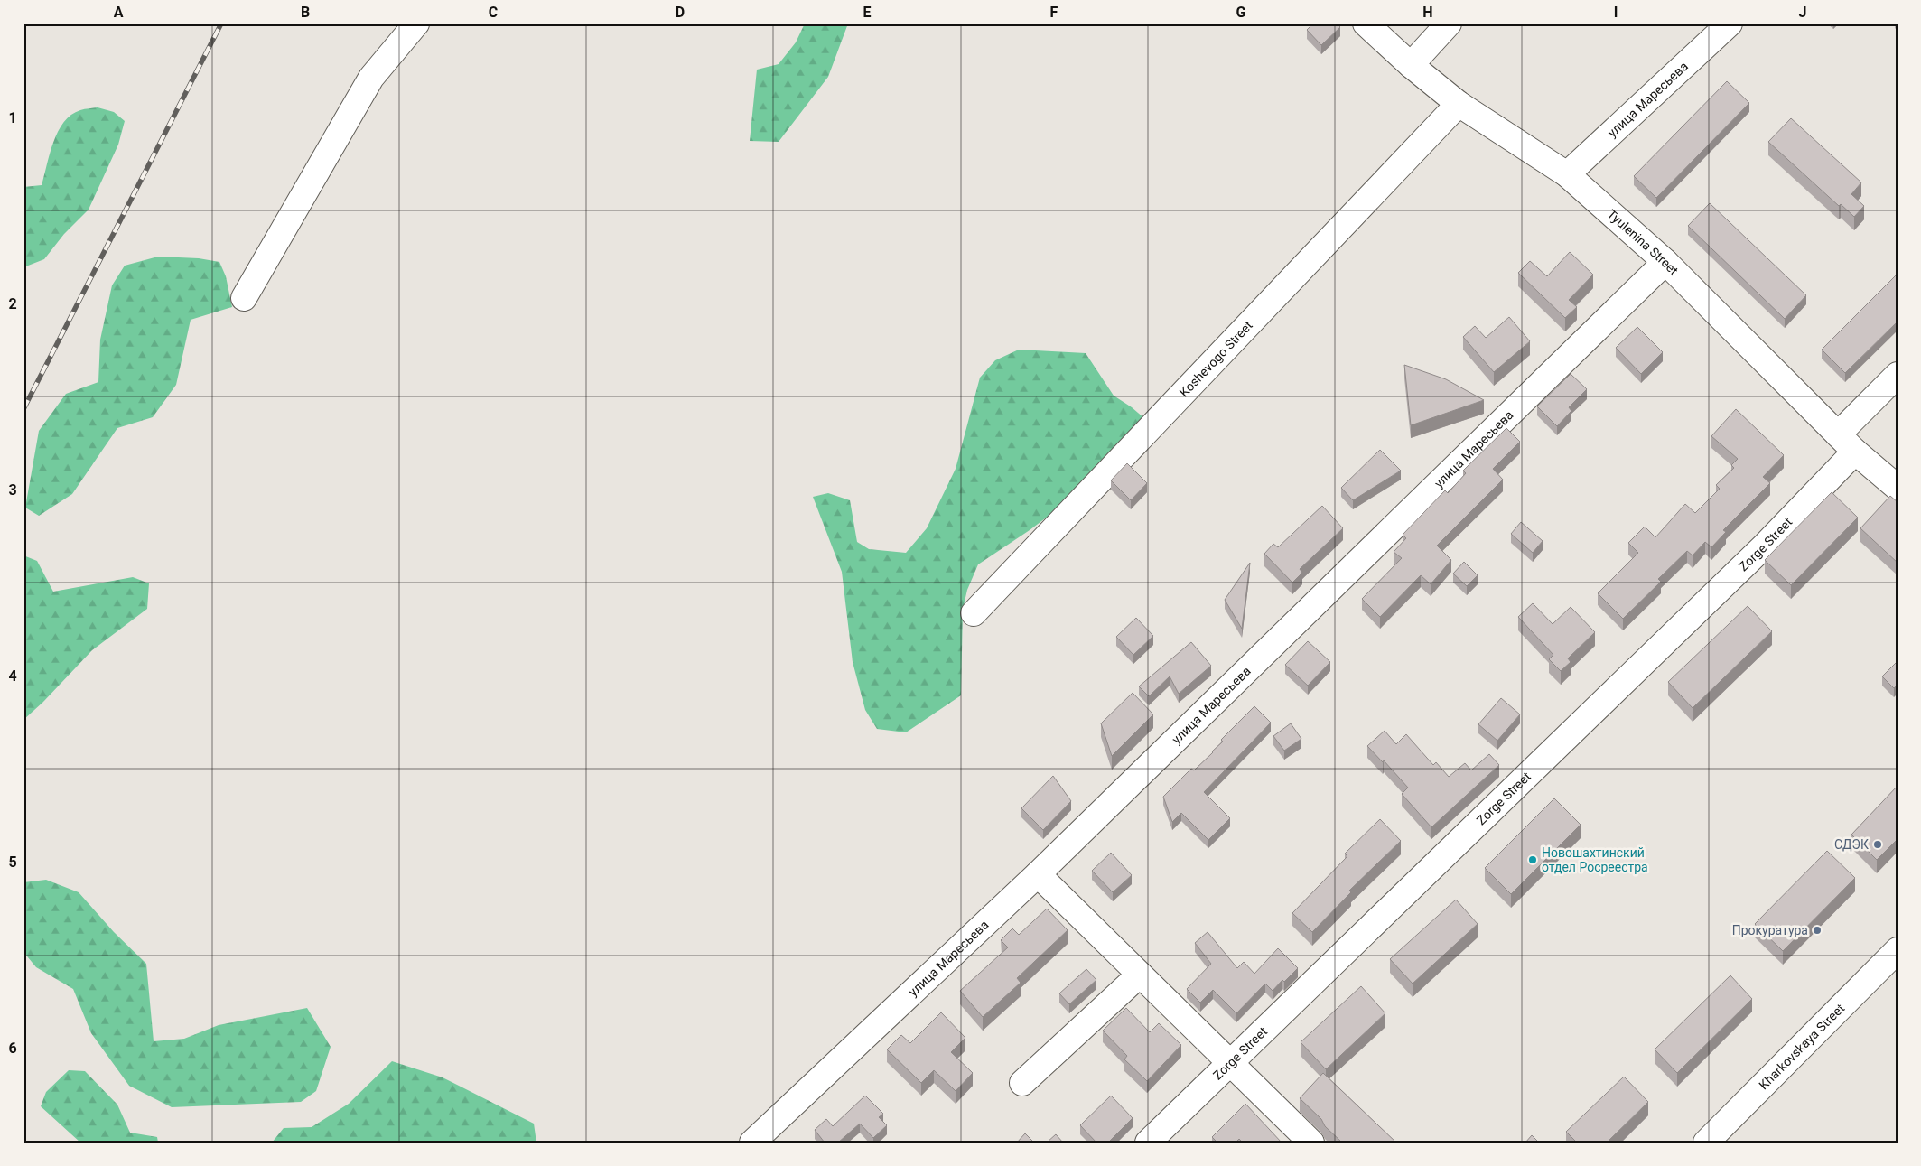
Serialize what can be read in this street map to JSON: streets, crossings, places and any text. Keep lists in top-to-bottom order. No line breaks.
{"streets":{"main road":["улица Маресьева","Tyulenina Street","Koshevogo Street","Zorge Street","Kharkovskaya Street"]},"crossings":[["улица Маресьева","Tyulenina Street"],["Tyulenina Street","Koshevogo Street"],["Tyulenina Street","Zorge Street"]],"places":["СДЭК","Новошахтинский отдел Росреестра","Прокуратура"],"grid":{"columns":["A","B","C","D","E","F","G","H","I","J"],"rows":["1","2","3","4","5","6"]}}
